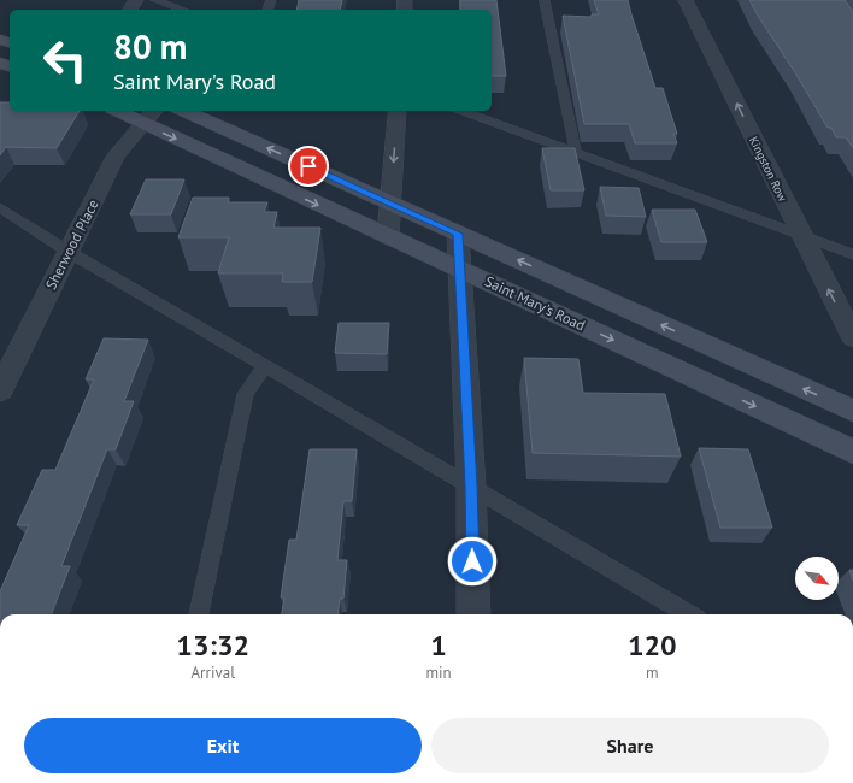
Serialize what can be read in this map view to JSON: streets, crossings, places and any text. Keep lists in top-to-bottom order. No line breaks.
{"streets":{"main road":["Saint Mary's Road"],"street":["Kingston Row","Sherwood Place"]},"crossings":[["Sherwood Place","Saint Mary's Road"]],"one_way":["Kingston Row"],"north":"bottom right","page":{"turn":["80 m","Saint Mary's Road"],"eta":["13:32","Arrival","1","min","120","m"],"buttons":["Exit","Share"]}}
